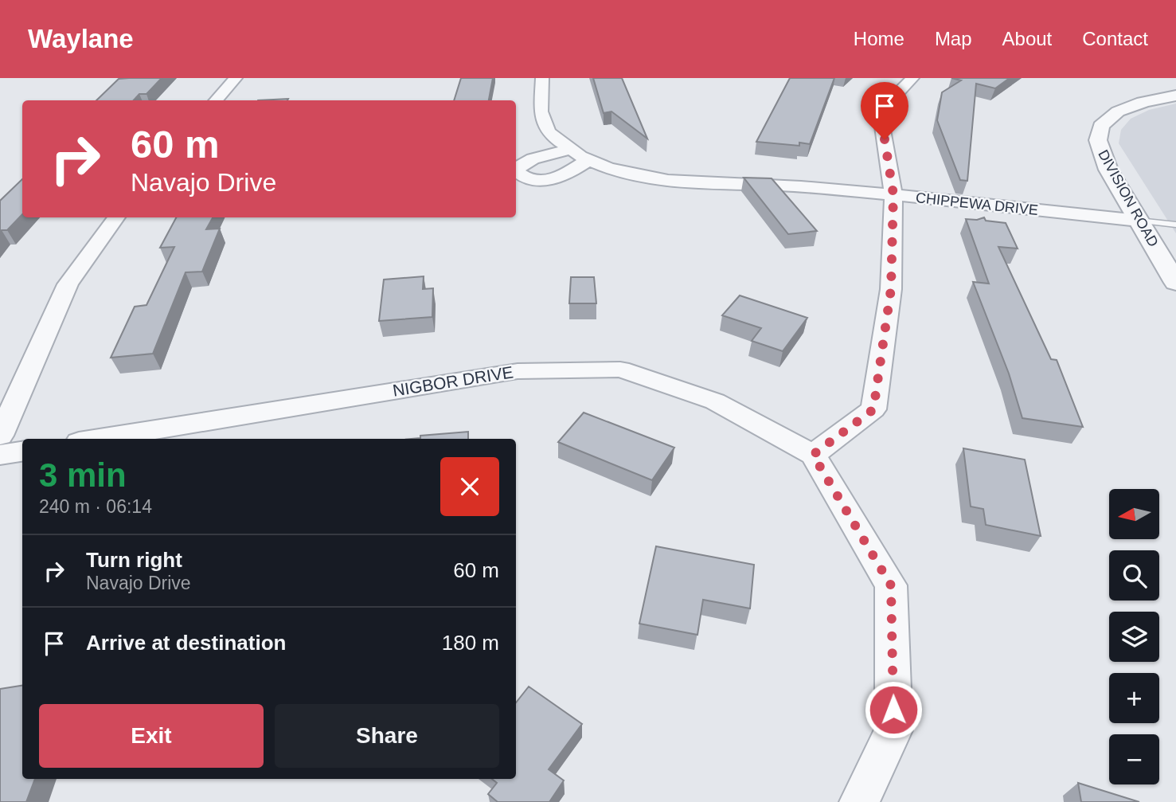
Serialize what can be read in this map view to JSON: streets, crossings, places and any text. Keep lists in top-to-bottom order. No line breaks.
{"streets":{"street":["DIVISION ROAD","CHIPPEWA DRIVE","NIGBOR DRIVE"]},"crossings":[["DIVISION ROAD","CHIPPEWA DRIVE"]],"north":"left","page":{"header":"Waylane","nav":["Home","Map","About","Contact"],"turn":["60 m","Navajo Drive"],"heading":["3 min","240 m · 06:14"],"map_buttons":["+","−"],"list":[{"name":"Turn right","note":"Navajo Drive","value":"60 m"},{"name":"Arrive at destination","value":"180 m"}],"buttons":["Exit","Share"]}}
